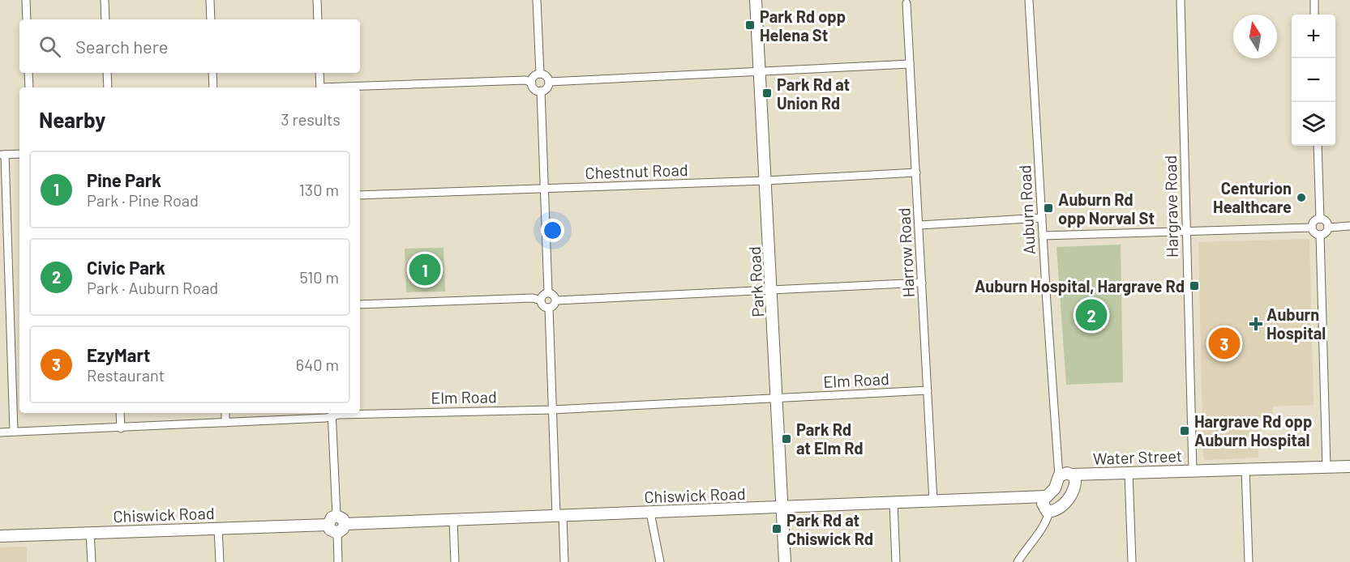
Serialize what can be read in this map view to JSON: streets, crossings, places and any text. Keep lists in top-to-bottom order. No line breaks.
{"streets":{"street":["Chestnut Road","Hargrave Road","Auburn Road","Harrow Road","Park Road","Elm Road","Water Street","Chiswick Road"]},"crossings":[["Chestnut Road","Harrow Road"],["Chestnut Road","Park Road"],["Hargrave Road","Water Street"],["Auburn Road","Water Street"],["Harrow Road","Elm Road"],["Harrow Road","Chiswick Road"],["Park Road","Elm Road"],["Park Road","Chiswick Road"]],"places":{"transit":["Park Rd opp Helena St","Park Rd at Union Rd","Auburn Rd opp Norval St","Auburn Hospital, Hargrave Rd","Hargrave Rd opp Auburn Hospital","Park Rd at Elm Rd","Park Rd at Chiswick Rd"],"other":["Centurion Healthcare"],"health":["Auburn Hospital"]},"north":"top","page":{"map_buttons":["+","−"],"search":"Search here","heading":["Nearby","3 results"],"list":[{"mark":"1","name":"Pine Park","note":"Park · Pine Road","value":"130 m"},{"mark":"2","name":"Civic Park","note":"Park · Auburn Road","value":"510 m"},{"mark":"3","name":"EzyMart","note":"Restaurant","value":"640 m"}],"pins":["1","2","3"]}}
